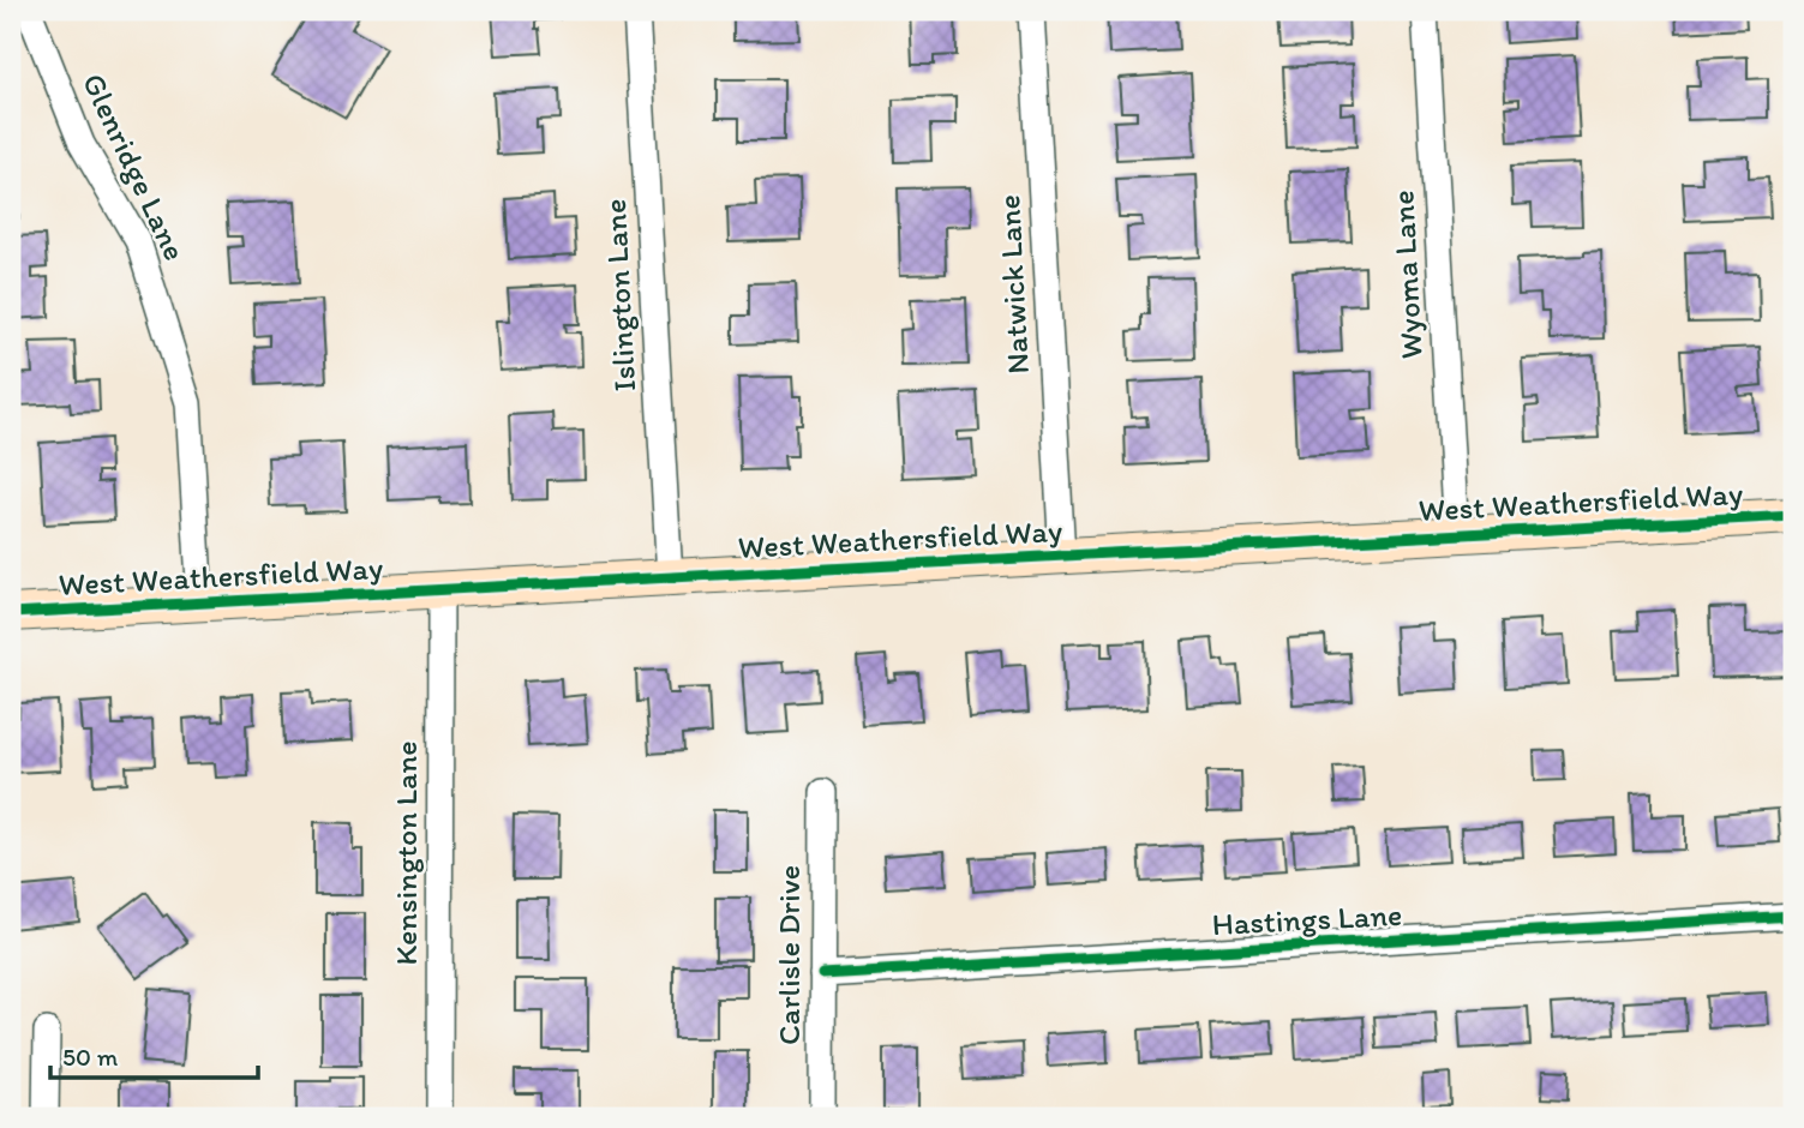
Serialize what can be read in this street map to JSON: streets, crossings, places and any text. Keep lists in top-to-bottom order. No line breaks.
{"streets":{"street":["Glenridge Lane","Wyoma Lane","Natwick Lane","Islington Lane","West Weathersfield Way","Kensington Lane","Hastings Lane","Carlisle Drive"]},"crossings":[["Glenridge Lane","West Weathersfield Way"],["Wyoma Lane","West Weathersfield Way"],["Natwick Lane","West Weathersfield Way"],["Islington Lane","West Weathersfield Way"],["West Weathersfield Way","Kensington Lane"],["Hastings Lane","Carlisle Drive"]],"scale_bar":"50 m"}
